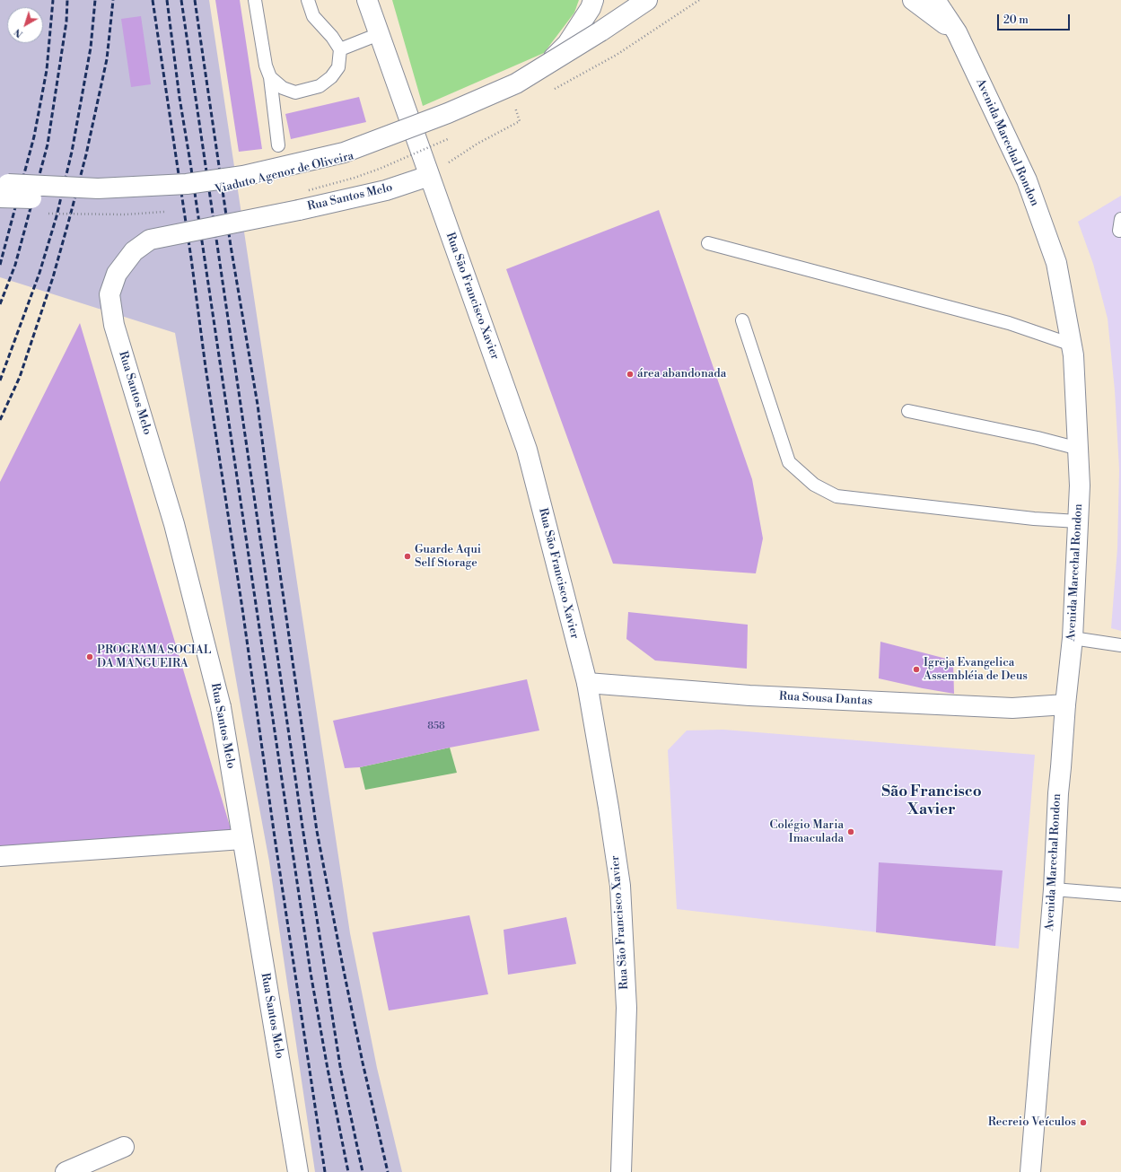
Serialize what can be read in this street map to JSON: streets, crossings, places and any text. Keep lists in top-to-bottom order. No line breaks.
{"streets":{"main road":["Avenida Marechal Rondon","Viaduto Agenor de Oliveira","Rua Santos Melo","Rua São Francisco Xavier","Rua Sousa Dantas"]},"crossings":[["Avenida Marechal Rondon","Rua Sousa Dantas"],["Rua Santos Melo","Rua São Francisco Xavier"],["Rua São Francisco Xavier","Rua Sousa Dantas"]],"districts":["São Francisco Xavier"],"places":["área abandonada","Guarde Aqui Self Storage","PROGRAMA SOCIAL DA MANGUEIRA","Igreja Evangelica Assembléia de Deus","Colégio Maria Imaculada","Recreio Veículos"],"house_numbers":["858"],"scale_bar":"20 m","north":"bottom left"}
